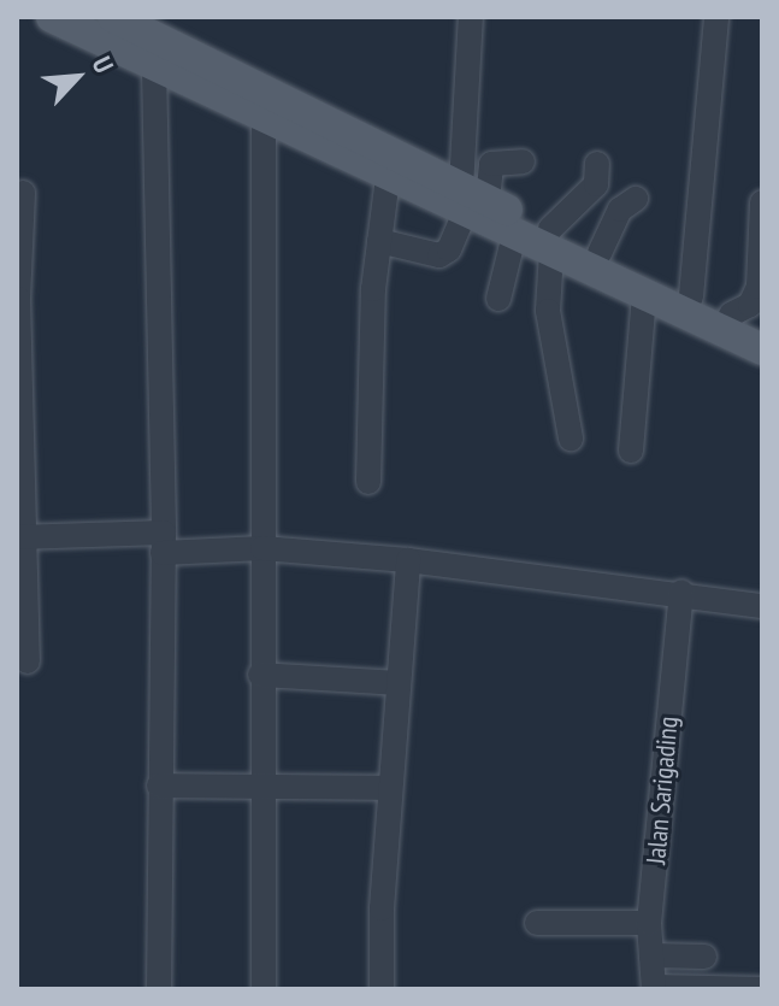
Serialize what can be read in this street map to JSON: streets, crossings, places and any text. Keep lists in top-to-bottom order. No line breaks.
{"streets":{"street":["Jalan Sarigading"]},"north":"top right"}
